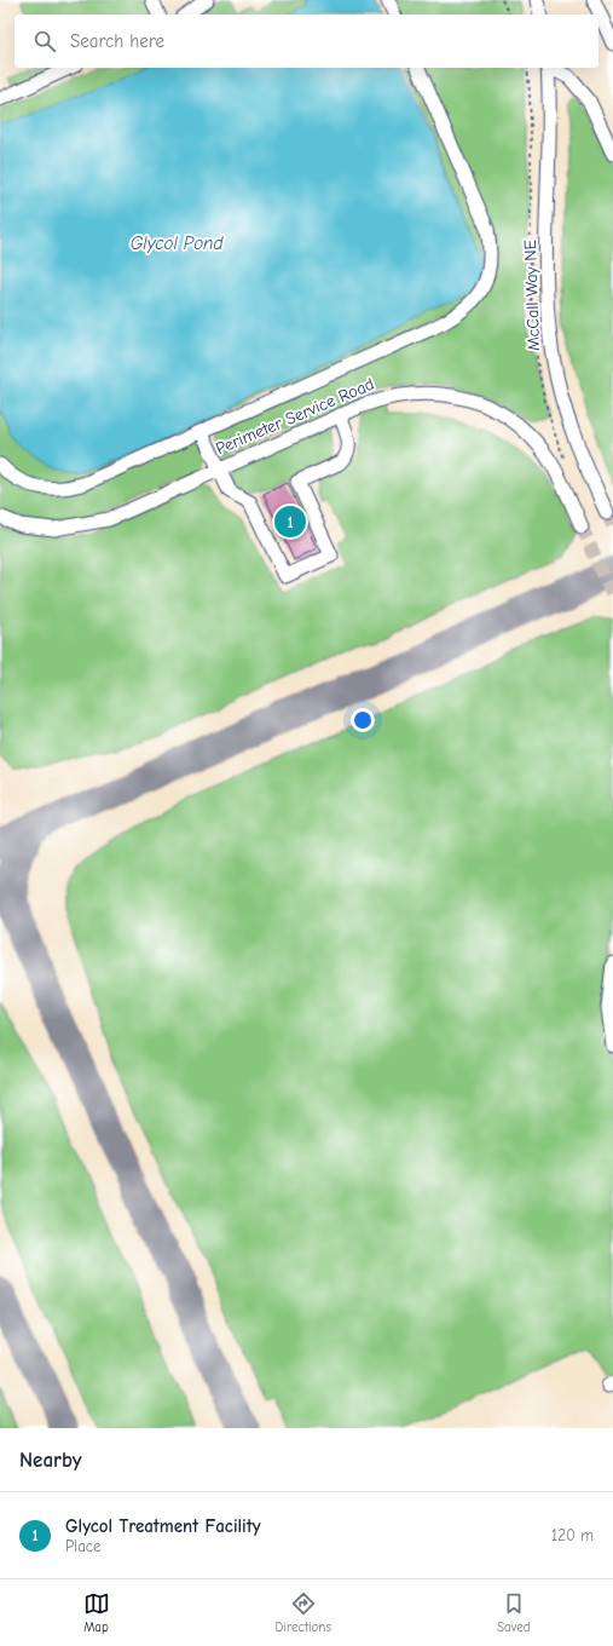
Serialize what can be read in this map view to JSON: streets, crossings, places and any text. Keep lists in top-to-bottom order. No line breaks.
{"streets":{"street":["McCall Way NE","Perimeter Service Road"]},"water":["Glycol Pond"],"page":{"search":"Search here","pins":"1","heading":"Nearby","list":[{"mark":"1","name":"Glycol Treatment Facility","note":"Place","value":"120 m"}],"nav":["Map","Directions","Saved"]}}
